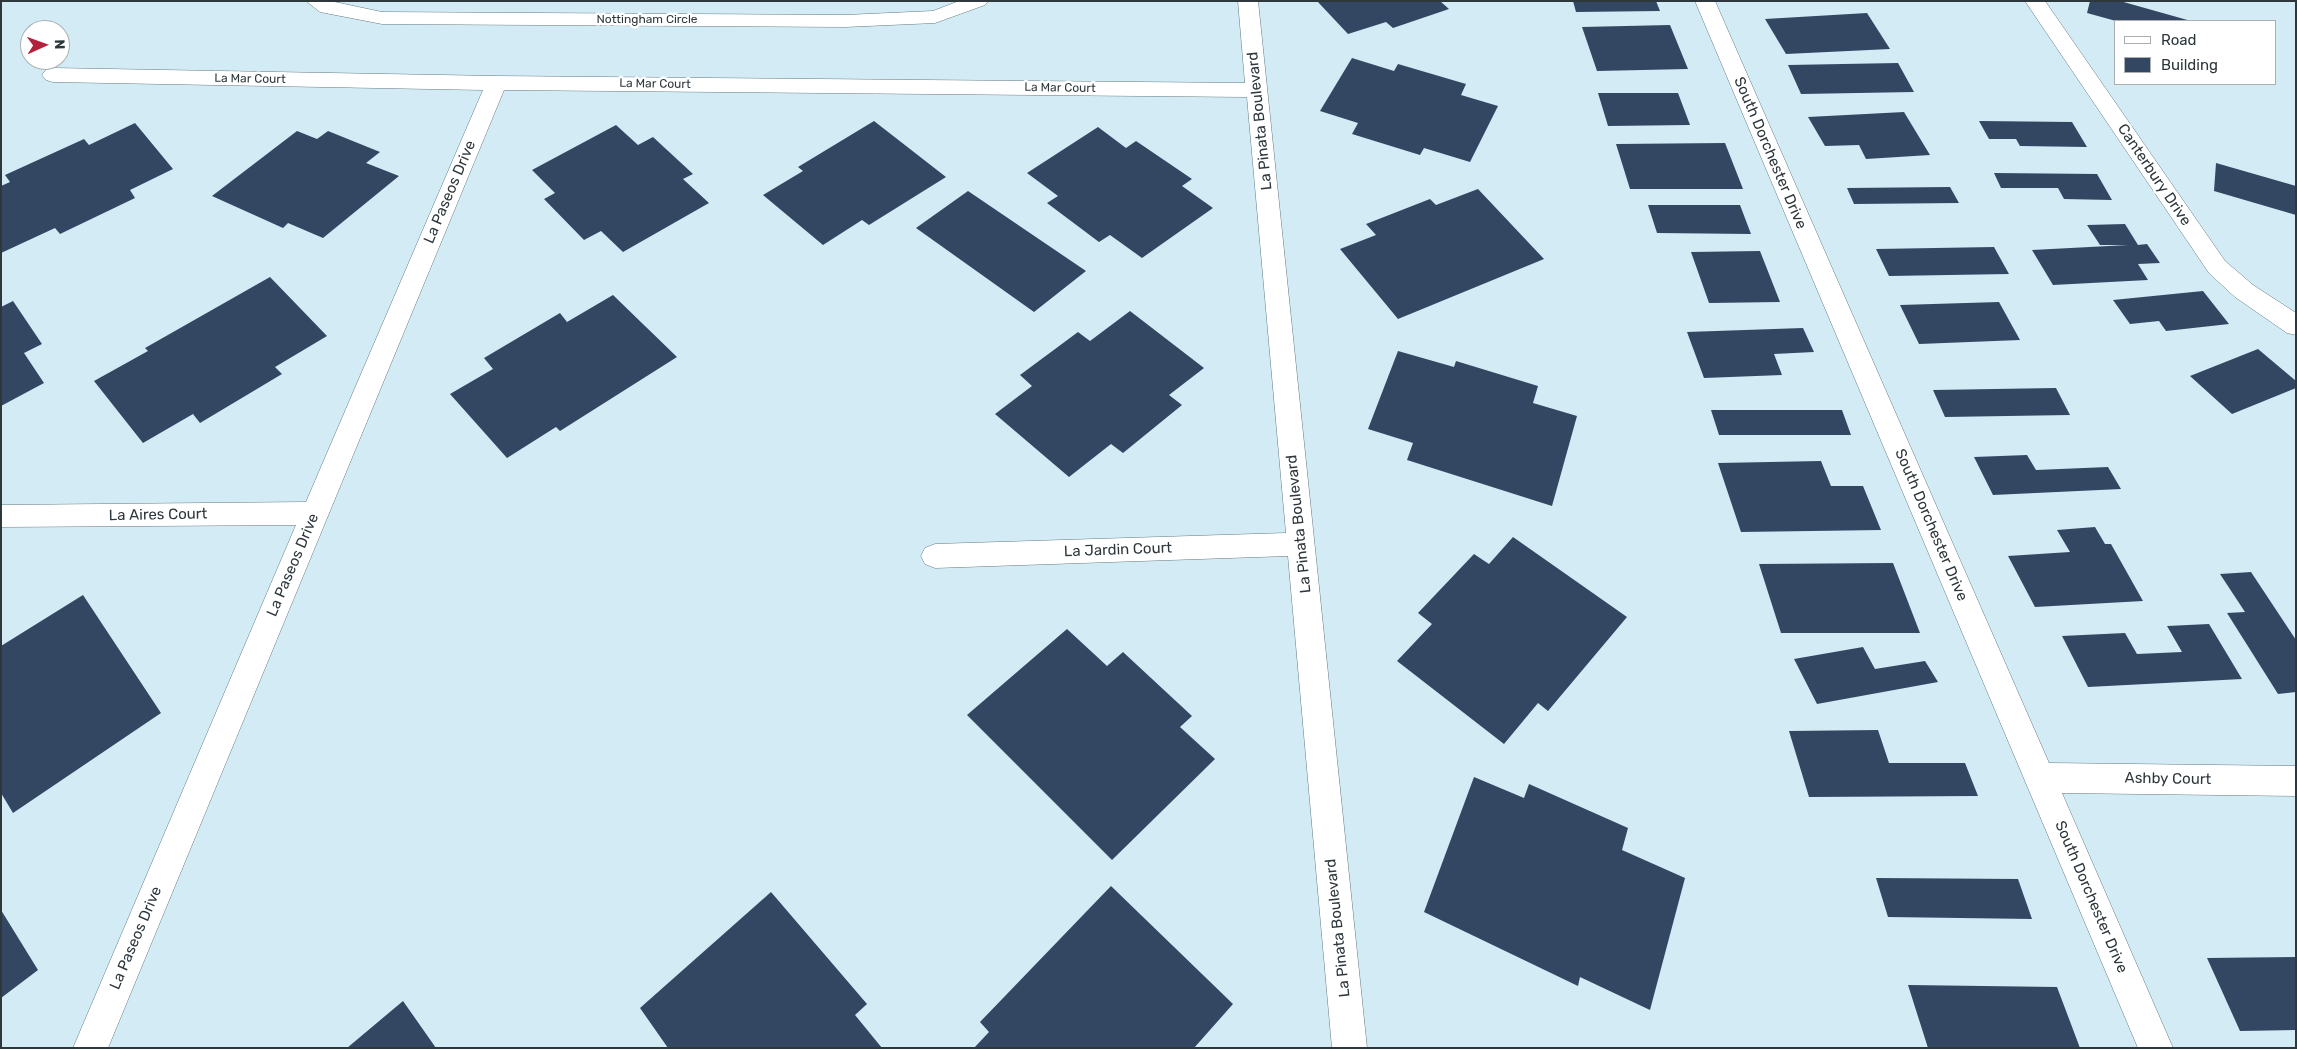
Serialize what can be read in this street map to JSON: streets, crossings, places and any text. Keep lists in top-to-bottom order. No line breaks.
{"streets":{"street":["Nottingham Circle","La Mar Court","La Pinata Boulevard","South Dorchester Drive","Canterbury Drive","La Paseos Drive","La Aires Court","La Jardin Court","Ashby Court"]},"crossings":[["La Mar Court","La Pinata Boulevard"],["La Mar Court","La Paseos Drive"],["La Pinata Boulevard","La Jardin Court"],["South Dorchester Drive","Ashby Court"],["La Paseos Drive","La Aires Court"]],"legend":["Road","Building"],"north":"right"}
